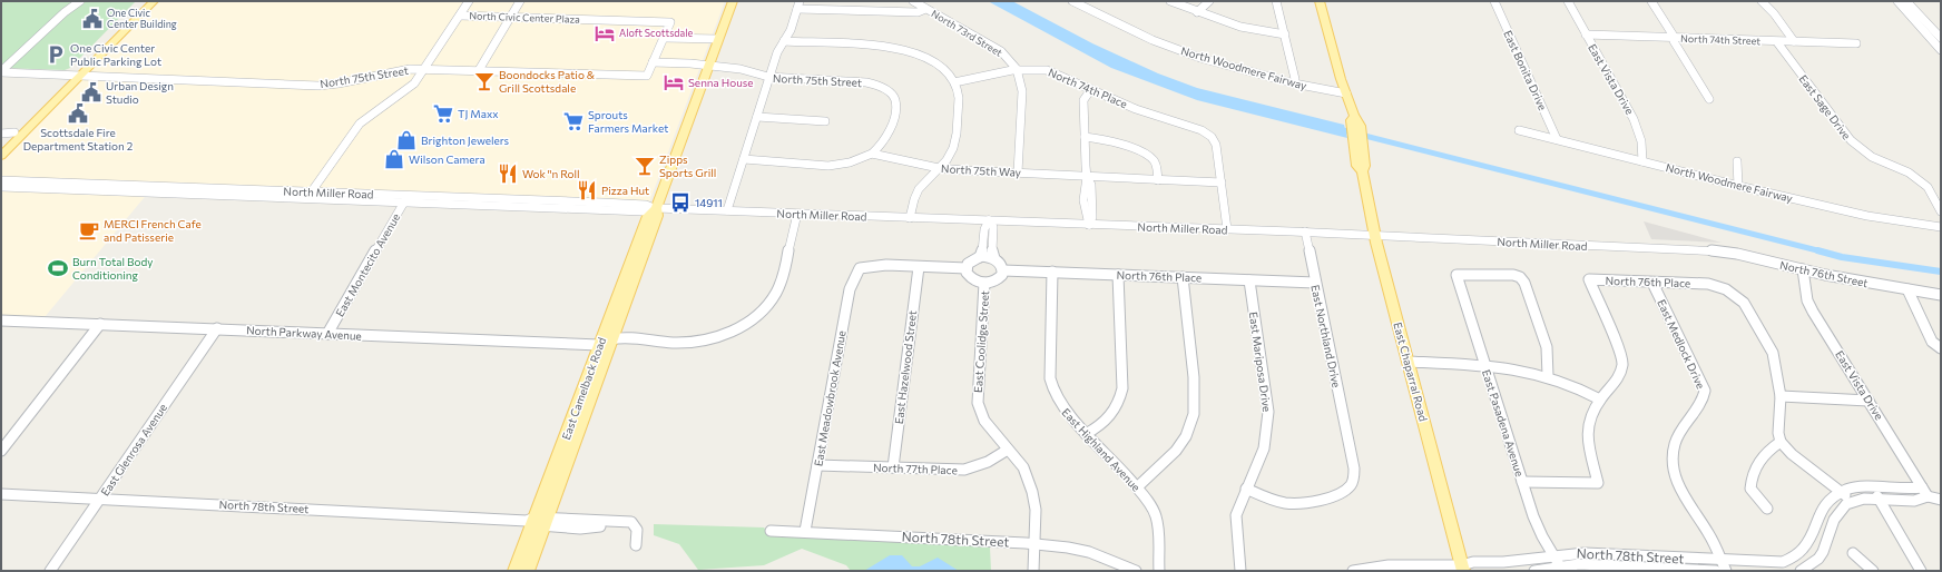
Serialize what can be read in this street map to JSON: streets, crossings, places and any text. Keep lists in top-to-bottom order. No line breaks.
{"streets":{"main road":["East Chaparral Road","East Camelback Road"],"street":["North Civic Center Plaza","North 73rd Street","North 74th Street","North Woodmere Fairway","East Bonita Drive","North 75th Street","East Vista Drive","North 74th Place","East Sage Drive","North 75th Way","North Miller Road","East Montecito Avenue","North 76th Street","North 76th Place","North Parkway Avenue","East Northland Drive","East Coolidge Street","East Medlock Drive","East Mariposa Drive","East Hazelwood Street","East Meadowbrook Avenue","East Pasadena Avenue","East Glenrosa Avenue","East Highland Avenue","North 77th Place","North 78th Street"]},"crossings":[["North 73rd Street","North 74th Place"],["North 74th Street","East Vista Drive"],["North 74th Street","East Sage Drive"],["North Woodmere Fairway","East Bonita Drive"],["North Woodmere Fairway","East Vista Drive"],["North Woodmere Fairway","East Chaparral Road"],["North 75th Street","North 75th Way"],["North 75th Street","East Camelback Road"],["East Vista Drive","North 76th Street"],["East Vista Drive","North 78th Street"],["North 74th Place","North 75th Way"],["North Miller Road","East Montecito Avenue"],["North Miller Road","North 76th Street"],["North Miller Road","North Parkway Avenue"],["North Miller Road","East Northland Drive"],["North Miller Road","East Chaparral Road"],["North Miller Road","East Camelback Road"],["East Montecito Avenue","North Parkway Avenue"],["North 76th Place","East Northland Drive"],["North 76th Place","East Coolidge Street"],["North 76th Place","East Medlock Drive"],["North 76th Place","East Mariposa Drive"],["North 76th Place","East Highland Avenue"],["North Parkway Avenue","East Camelback Road"],["North Parkway Avenue","East Glenrosa Avenue"],["East Northland Drive","East Mariposa Drive"],["East Coolidge Street","North 77th Place"],["East Coolidge Street","North 78th Street"],["East Medlock Drive","North 78th Street"],["East Hazelwood Street","East Meadowbrook Avenue"],["East Hazelwood Street","North 77th Place"],["East Chaparral Road","North 78th Street"],["East Camelback Road","North 78th Street"],["East Meadowbrook Avenue","North 77th Place"],["East Meadowbrook Avenue","North 78th Street"],["East Pasadena Avenue","North 78th Street"],["East Glenrosa Avenue","North 78th Street"]],"places":{"public building":["One Civic Center Building","Urban Design Studio","Scottsdale Fire Department Station 2"],"hotel":["Aloft Scottsdale","Senna House"],"parking":["One Civic Center Public Parking Lot"],"bar":["Boondocks Patio & Grill Scottsdale","Zipps Sports Grill"],"supermarket":["TJ Maxx","Sprouts Farmers Market"],"shop":["Brighton Jewelers","Wilson Camera"],"restaurant":["Wok \"n Roll","Pizza Hut"],"bus stop":["14911"],"cafe":["MERCI French Cafe and Patisserie"],"sports":["Burn Total Body Conditioning"]}}
